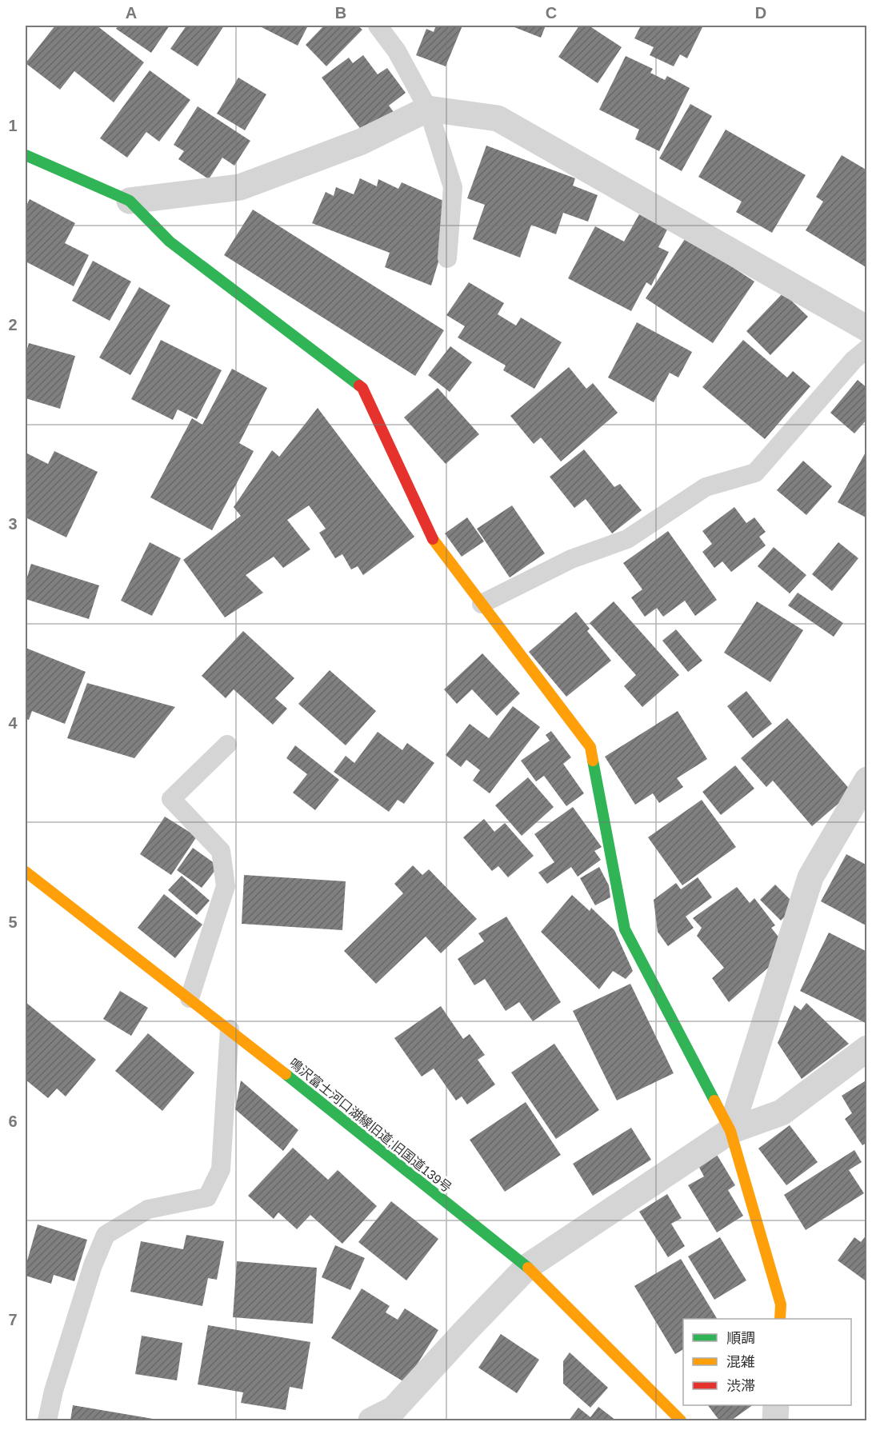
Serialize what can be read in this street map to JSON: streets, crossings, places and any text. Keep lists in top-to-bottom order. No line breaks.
{"streets":{"street":["鳴沢富士河口湖線旧道;旧国道139号"]},"legend":["順調","混雑","渋滞"],"grid":{"columns":["A","B","C","D"],"rows":["1","2","3","4","5","6","7"]}}
